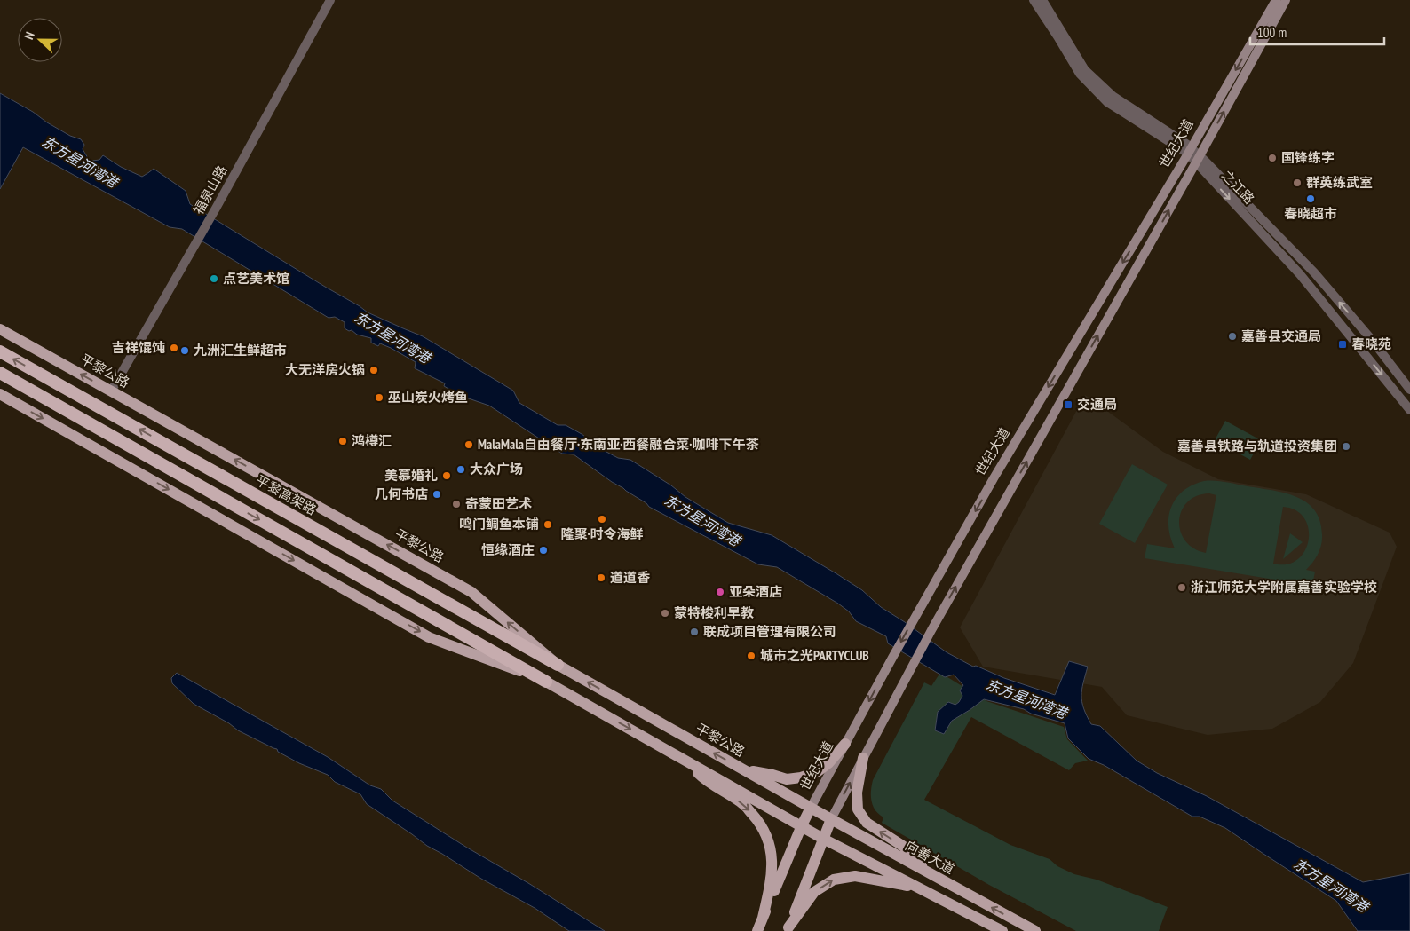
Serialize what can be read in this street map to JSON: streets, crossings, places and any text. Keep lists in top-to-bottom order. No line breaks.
{"streets":{"highway":["平黎高架路"],"main road":["世纪大道","平黎公路","向善大道"],"street":["之江路","福泉山路"]},"crossings":[["世纪大道","之江路"],["世纪大道","平黎公路"],["世纪大道","向善大道"],["福泉山路","平黎公路"],["平黎公路","平黎高架路"],["平黎公路","向善大道"]],"water":["东方星河湾港"],"places":{"other":["国锋练字","群英练武室","春晓超市","点艺美术馆","嘉善县交通局","吉祥馄饨","九洲汇生鲜超市","大无洋房火锅","巫山炭火烤鱼","鸿樽汇","MalaMala自由餐厅·东南亚·西餐融合菜·咖啡下午茶","嘉善县铁路与轨道投资集团","大众广场","美慕婚礼","几何书店","奇蒙田艺术","隆聚·时令海鲜","鸣门鲷鱼本铺","恒缘酒庄","道道香","浙江师范大学附属嘉善实验学校","亚朵酒店","蒙特梭利早教","联成项目管理有限公司","城市之光PARTYCLUB"],"transit":["春晓苑","交通局"]},"scale_bar":"100 m","north":"left"}
